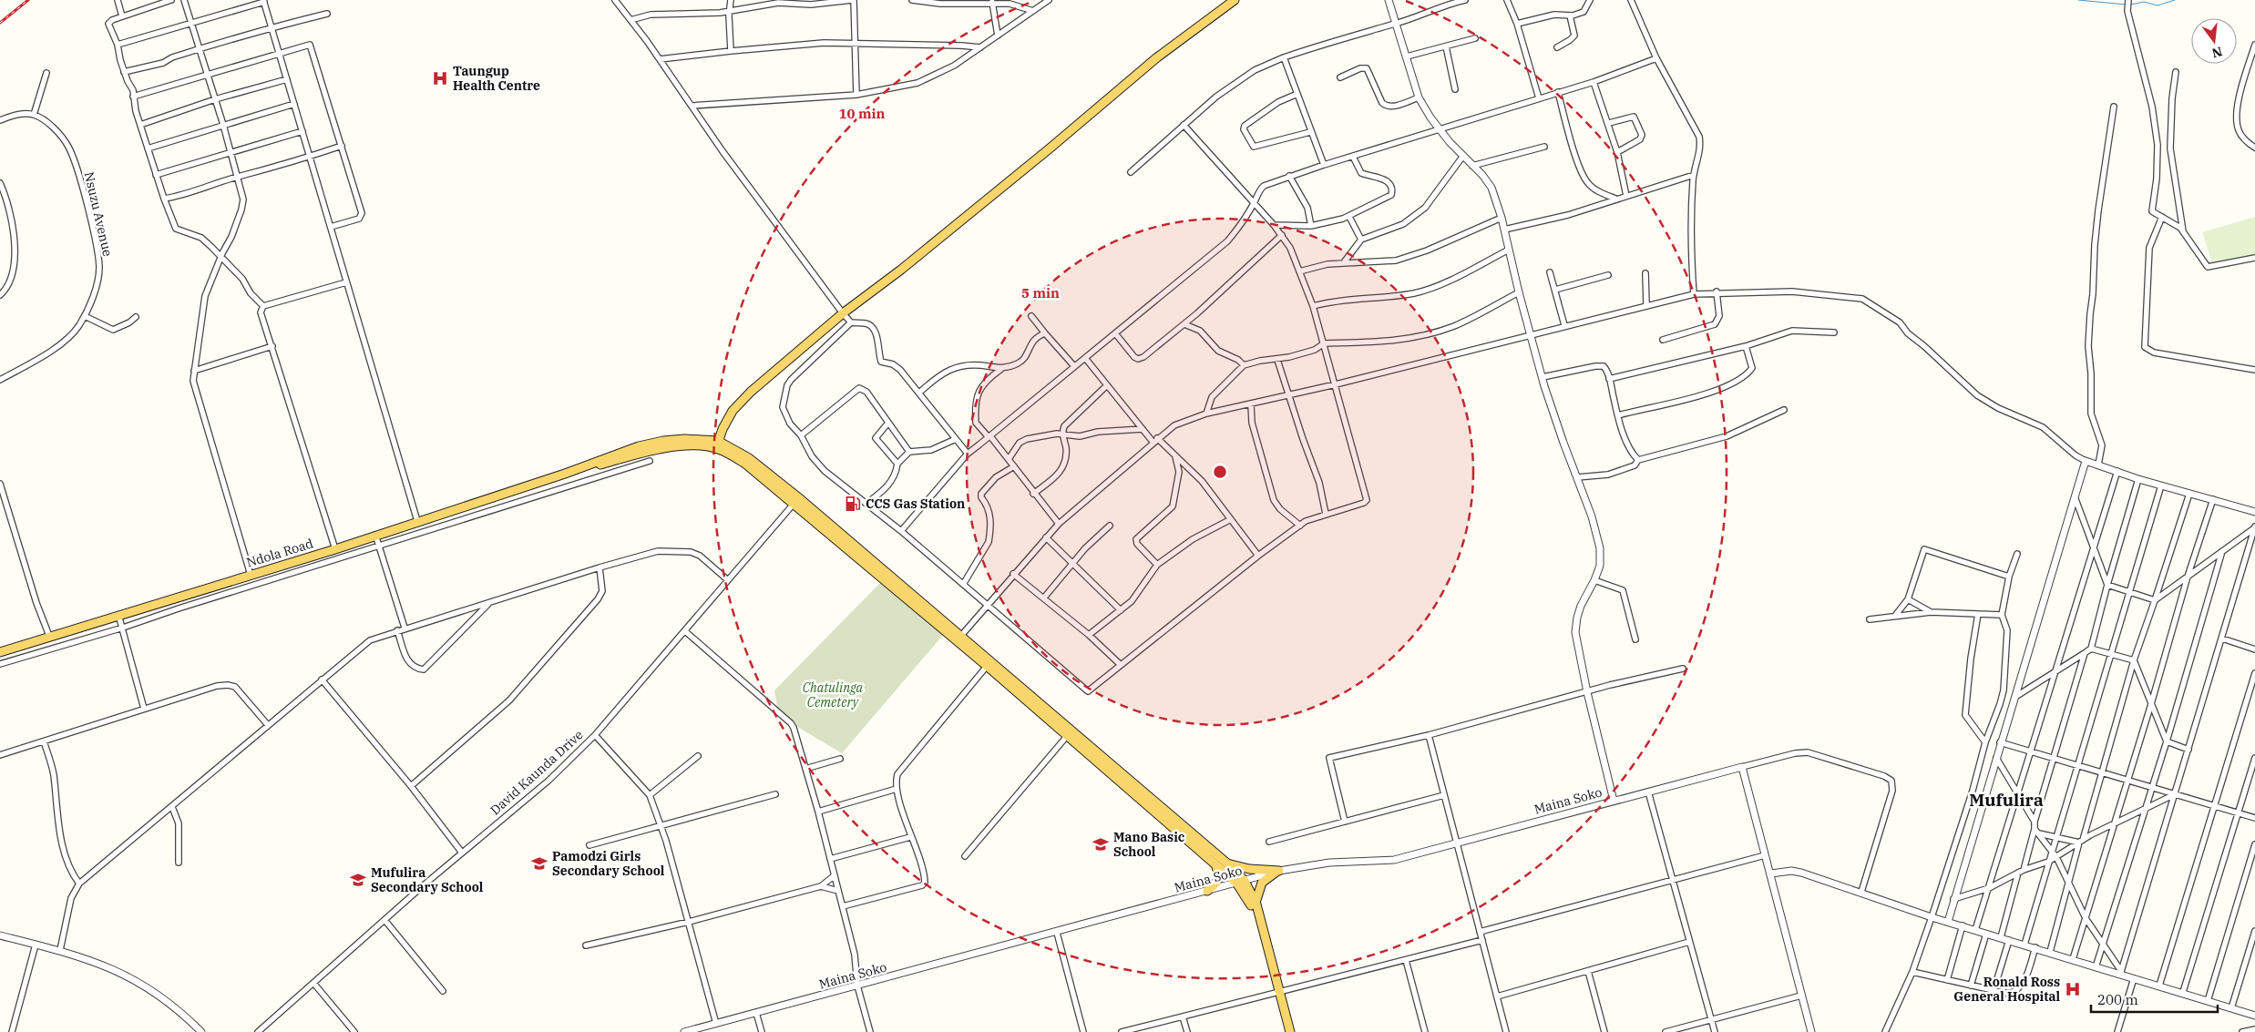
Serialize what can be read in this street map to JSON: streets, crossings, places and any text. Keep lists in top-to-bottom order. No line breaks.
{"streets":{"main road":["Ndola Road"],"street":["Nsuzu Avenue","David Kaunda Drive","Maina Soko"]},"districts":["Mufulira"],"parks":["Chatulinga Cemetery"],"places":{"hospital":["Taungup Health Centre","Ronald Ross General Hospital"],"fuel station":["CCS Gas Station"],"school or university":["Mano Basic School","Pamodzi Girls Secondary School","Mufulira Secondary School"]},"scale_bar":"200 m","north":"bottom","rings":["10 min","5 min"]}
